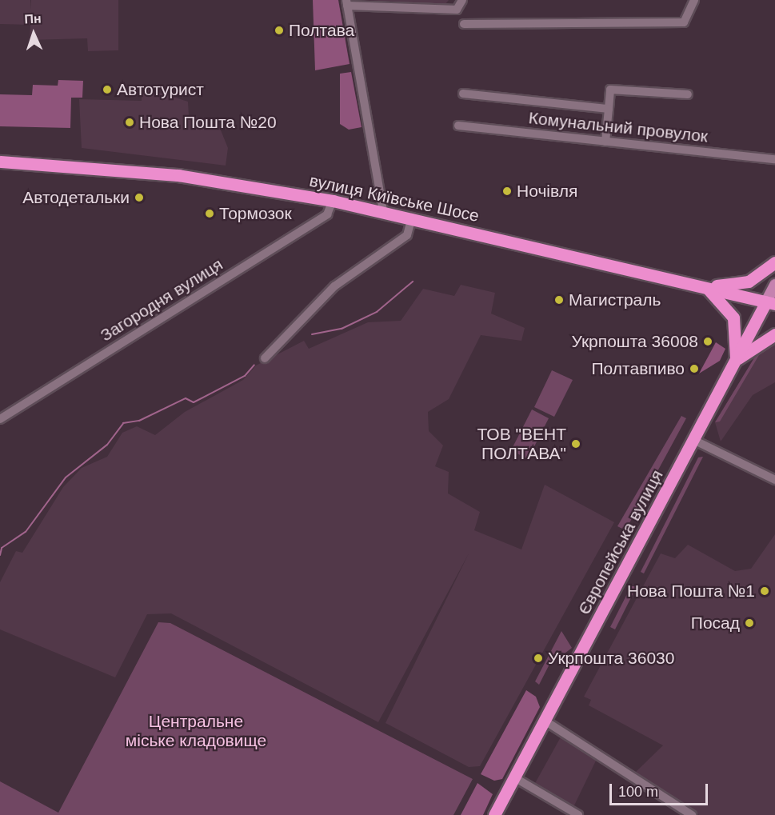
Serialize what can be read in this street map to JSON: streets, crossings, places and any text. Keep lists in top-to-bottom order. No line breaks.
{"streets":{"highway":["вулиця Київське Шосе","Європейська вулиця"],"street":["Комунальний провулок","Загородня вулиця"]},"crossings":[["вулиця Київське Шосе","Загородня вулиця"],["вулиця Київське Шосе","Європейська вулиця"]],"parks":["Центральне міське кладовище"],"places":["Полтава","Автотурист","Нова Пошта №20","Ночівля","Автодетальки","Тормозок","Магистраль","Укрпошта 36008","Полтавпиво","ТОВ \"ВЕНТ ПОЛТАВА\"","Нова Пошта №1","Посад","Укрпошта 36030"],"scale_bar":"100 m","north":"top"}
